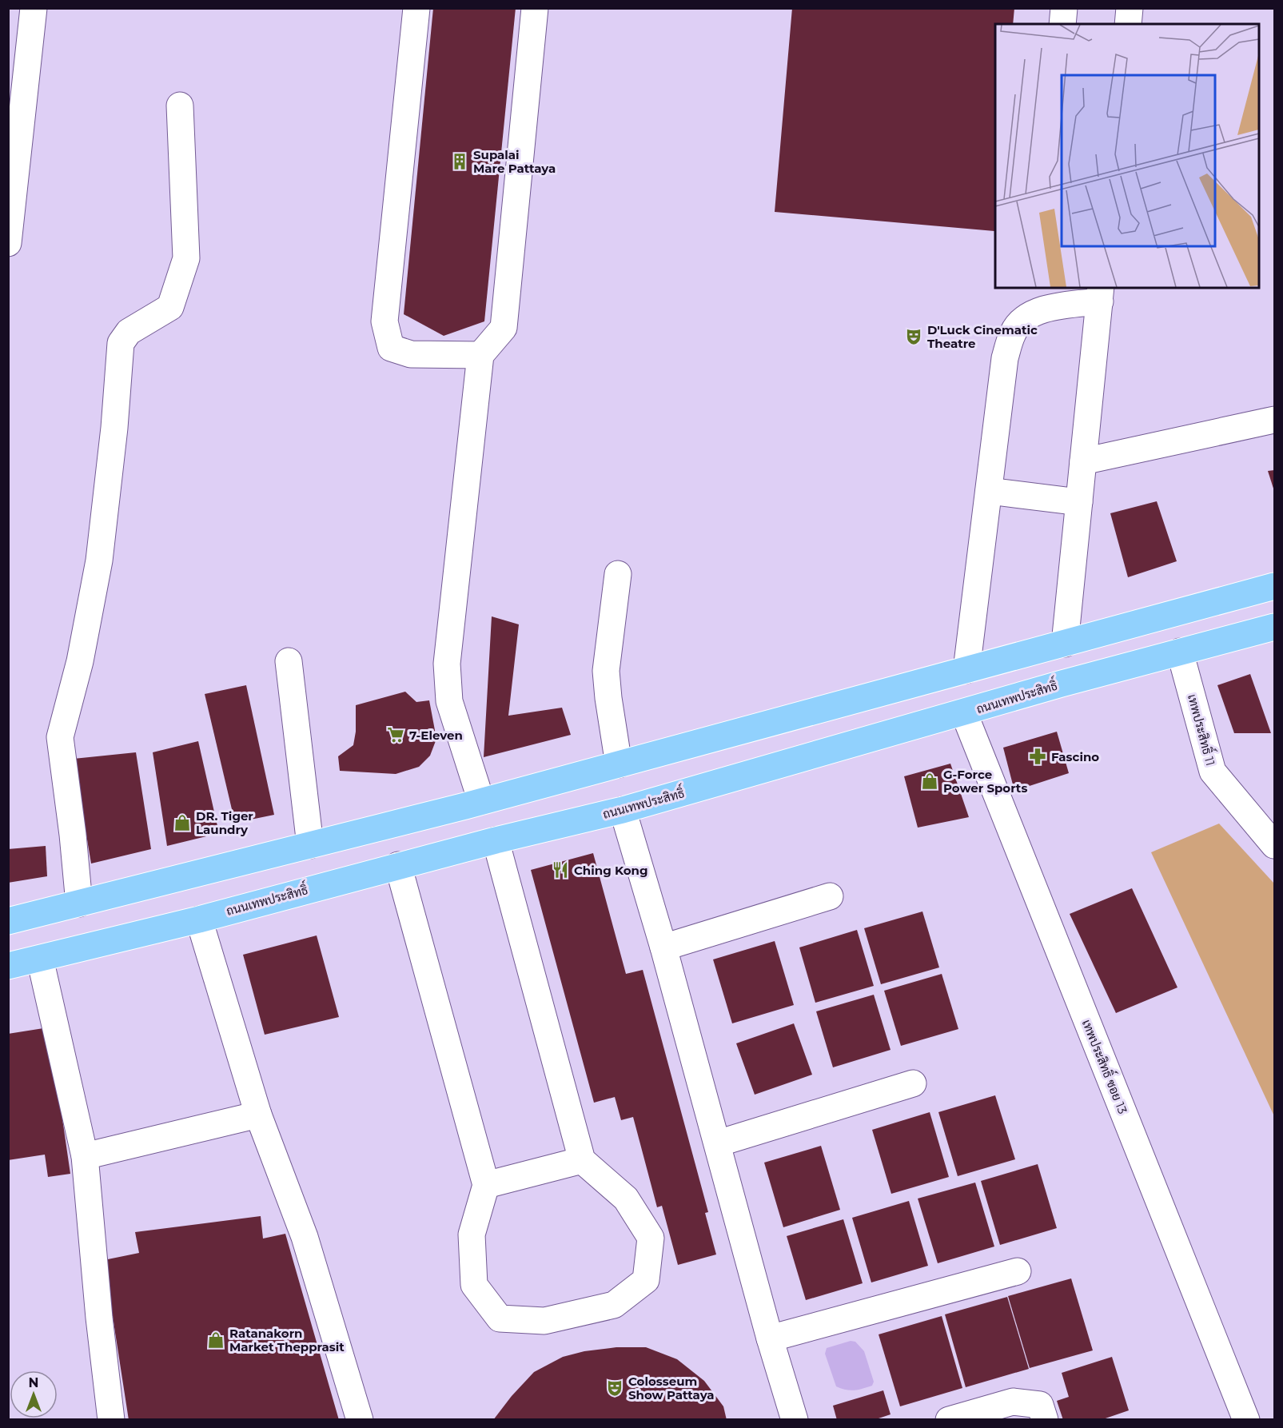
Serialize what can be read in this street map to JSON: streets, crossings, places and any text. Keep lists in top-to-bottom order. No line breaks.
{"streets":{"main road":["ถนนเทพประสิทธิ์"],"street":["เทพประสิทธิ์ 11","เทพประสิทธิ์ ซอย 13"]},"crossings":[["ถนนเทพประสิทธิ์","เทพประสิทธิ์ 11"],["ถนนเทพประสิทธิ์","เทพประสิทธิ์ ซอย 13"]],"places":{"building":["Supalai Mare Pattaya"],"theatre":["D'Luck Cinematic Theatre","Colosseum Show Pattaya"],"supermarket":["7-Eleven"],"pharmacy":["Fascino"],"shop":["G-Force Power Sports","DR. Tiger Laundry","Ratanakorn Market Thepprasit"],"restaurant":["Ching Kong"]},"north":"top"}
